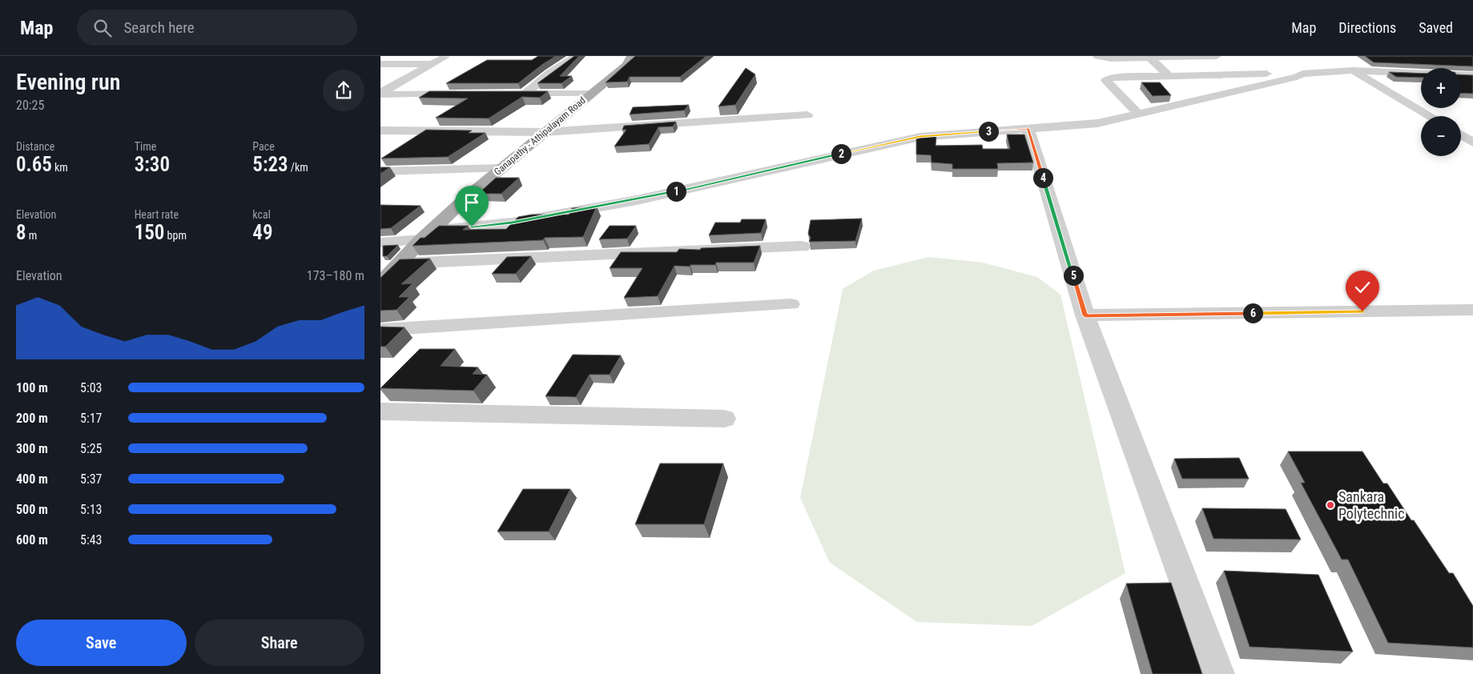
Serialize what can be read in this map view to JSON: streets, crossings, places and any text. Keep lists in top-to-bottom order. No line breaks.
{"streets":{"main road":["Ganapathy - Athipalayam Road"]},"places":["Sankara Polytechnic"],"page":{"header":"Map","search":"Search here","nav":["Map","Directions","Saved"],"heading":["Evening run","20:25"],"map_buttons":["+","−"],"pins":["3","2","4","1","5","6"],"stats":[["Distance","0.65 km"],["Time","3:30"],["Pace","5:23 /km"],["Elevation","8 m"],["Heart rate","150 bpm"],["kcal","49"]],"chart":["Elevation","173–180 m"],"list":[{"name":"100 m","note":"5:03"},{"name":"200 m","note":"5:17"},{"name":"300 m","note":"5:25"},{"name":"400 m","note":"5:37"},{"name":"500 m","note":"5:13"},{"name":"600 m","note":"5:43"}],"buttons":["Save","Share"]}}
